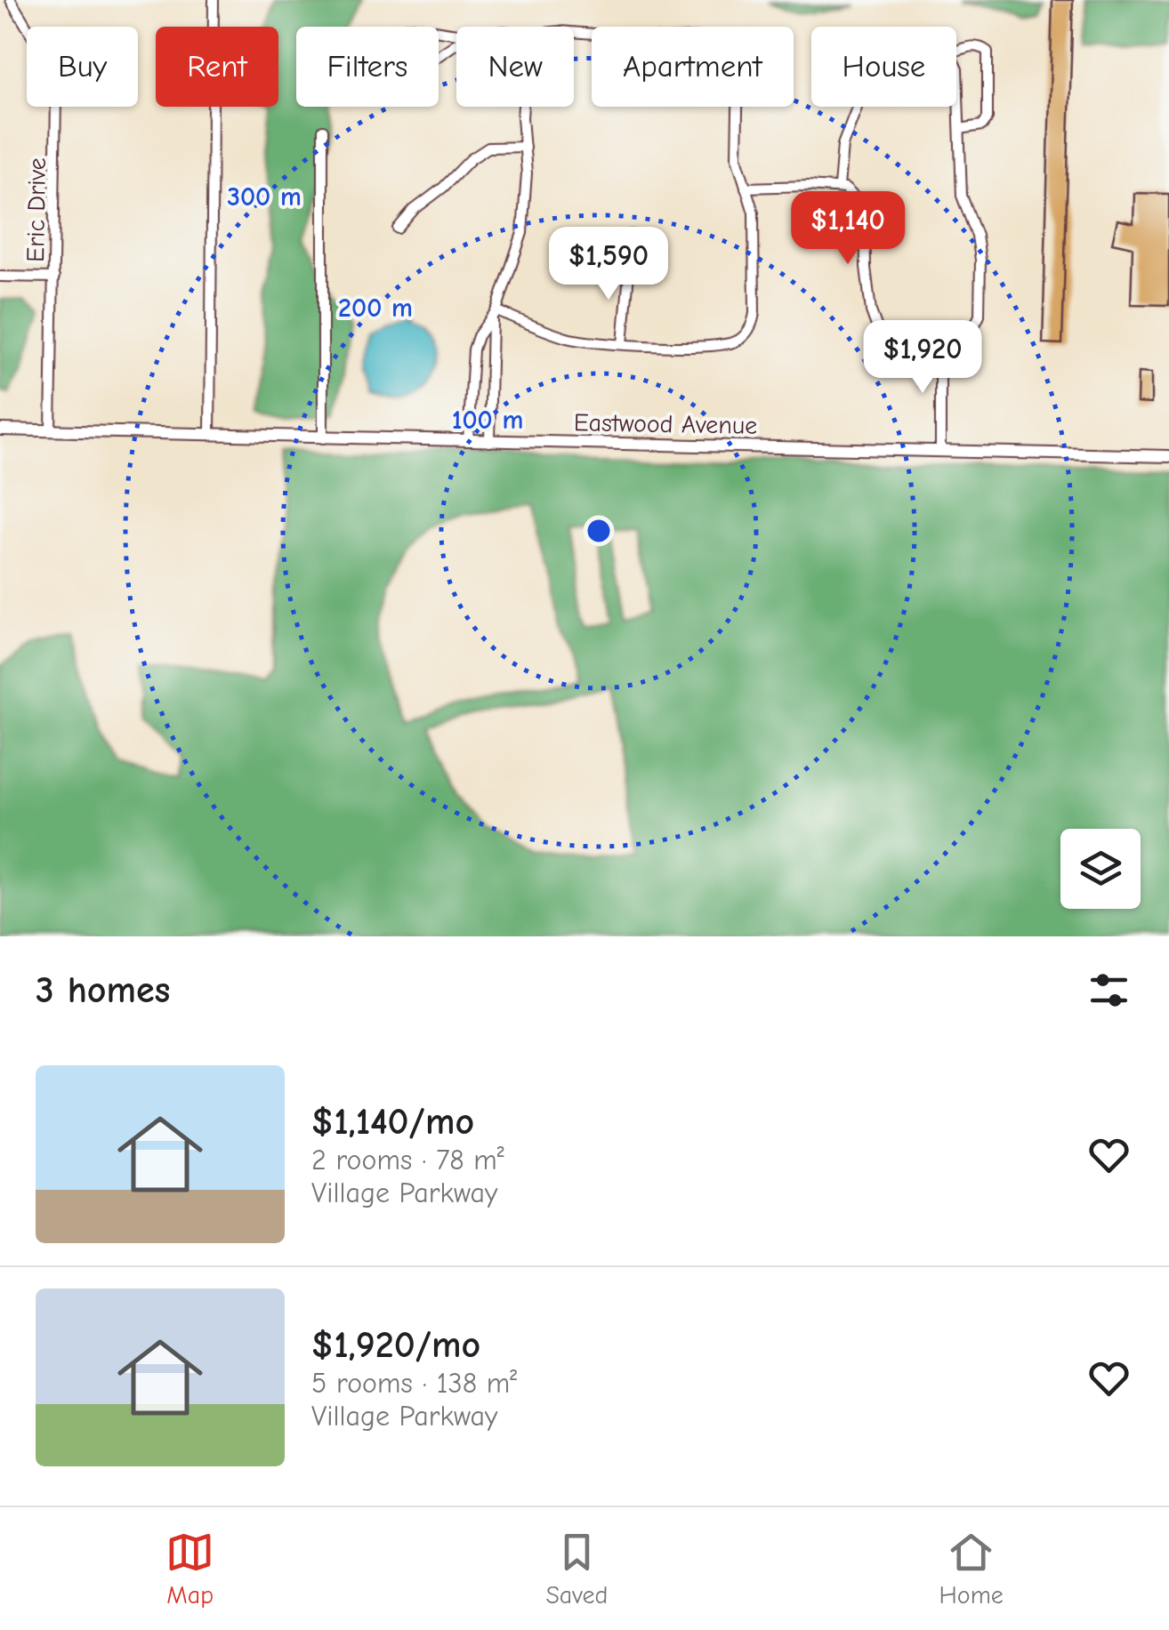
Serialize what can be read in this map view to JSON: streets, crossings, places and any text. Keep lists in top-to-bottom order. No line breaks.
{"streets":{"street":["Eric Drive","Eastwood Avenue"]},"crossings":[["Eric Drive","Eastwood Avenue"]],"page":{"chip":["Buy","Rent","Filters","New","Apartment","House"],"price":["$1,140","$1,590","$1,920"],"heading":"3 homes","list":[{"name":"$1,140/mo","note":"2 rooms · 78 m² · Village Parkway"},{"name":"$1,920/mo","note":"5 rooms · 138 m² · Village Parkway"}],"tabs":["Map","Saved","Home"]},"rings":["300 m","200 m","100 m"]}
